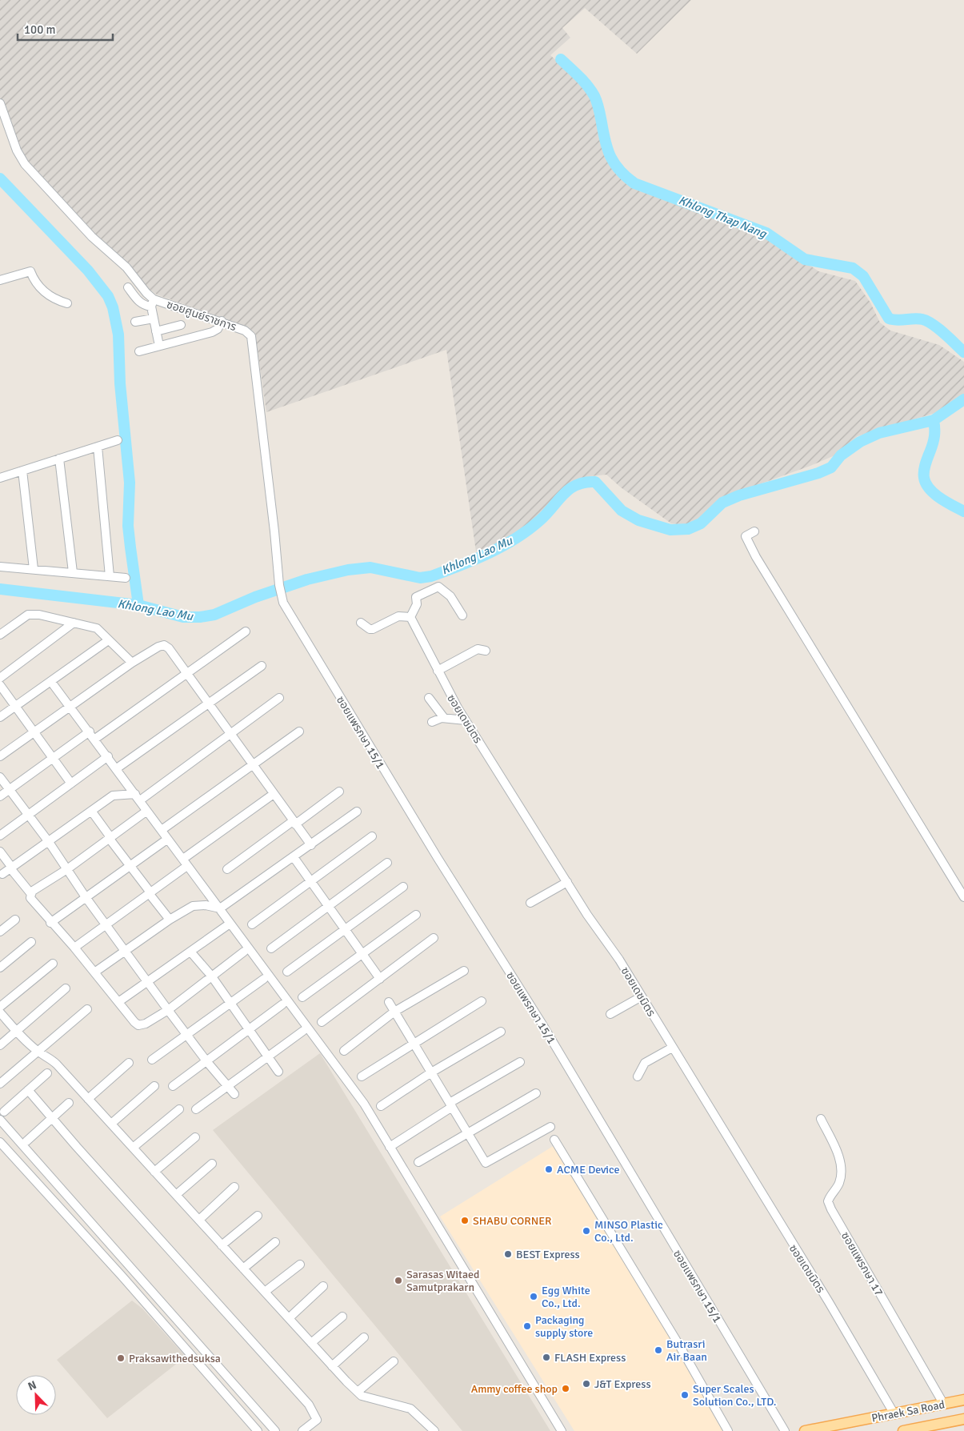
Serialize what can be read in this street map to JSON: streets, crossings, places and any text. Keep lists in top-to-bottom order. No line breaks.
{"streets":{"main road":["Phraek Sa Road"],"street":["ซอยศูนย์ราชการ","ซอยเดชมิตร","ซอยแพรกษา 15/1","ซอยแพรกษา 17"]},"crossings":[["ซอยศูนย์ราชการ","ซอยแพรกษา 15/1"],["ซอยเดชมิตร","Phraek Sa Road"],["ซอยแพรกษา 17","Phraek Sa Road"]],"water":["Khlong Thap Nang","Khlong Lao Mu"],"places":["ACME Device","SHABU CORNER","MINSO Plastic Co., Ltd.","BEST Express","Sarasas Witaed Samutprakarn","Egg White Co., Ltd.","Packaging supply store","Butrasri Air Baan","FLASH Express","Praksawithedsuksa","J&T Express","Ammy coffee shop","Super Scales Solution Co., LTD."],"scale_bar":"100 m","north":"top left"}
